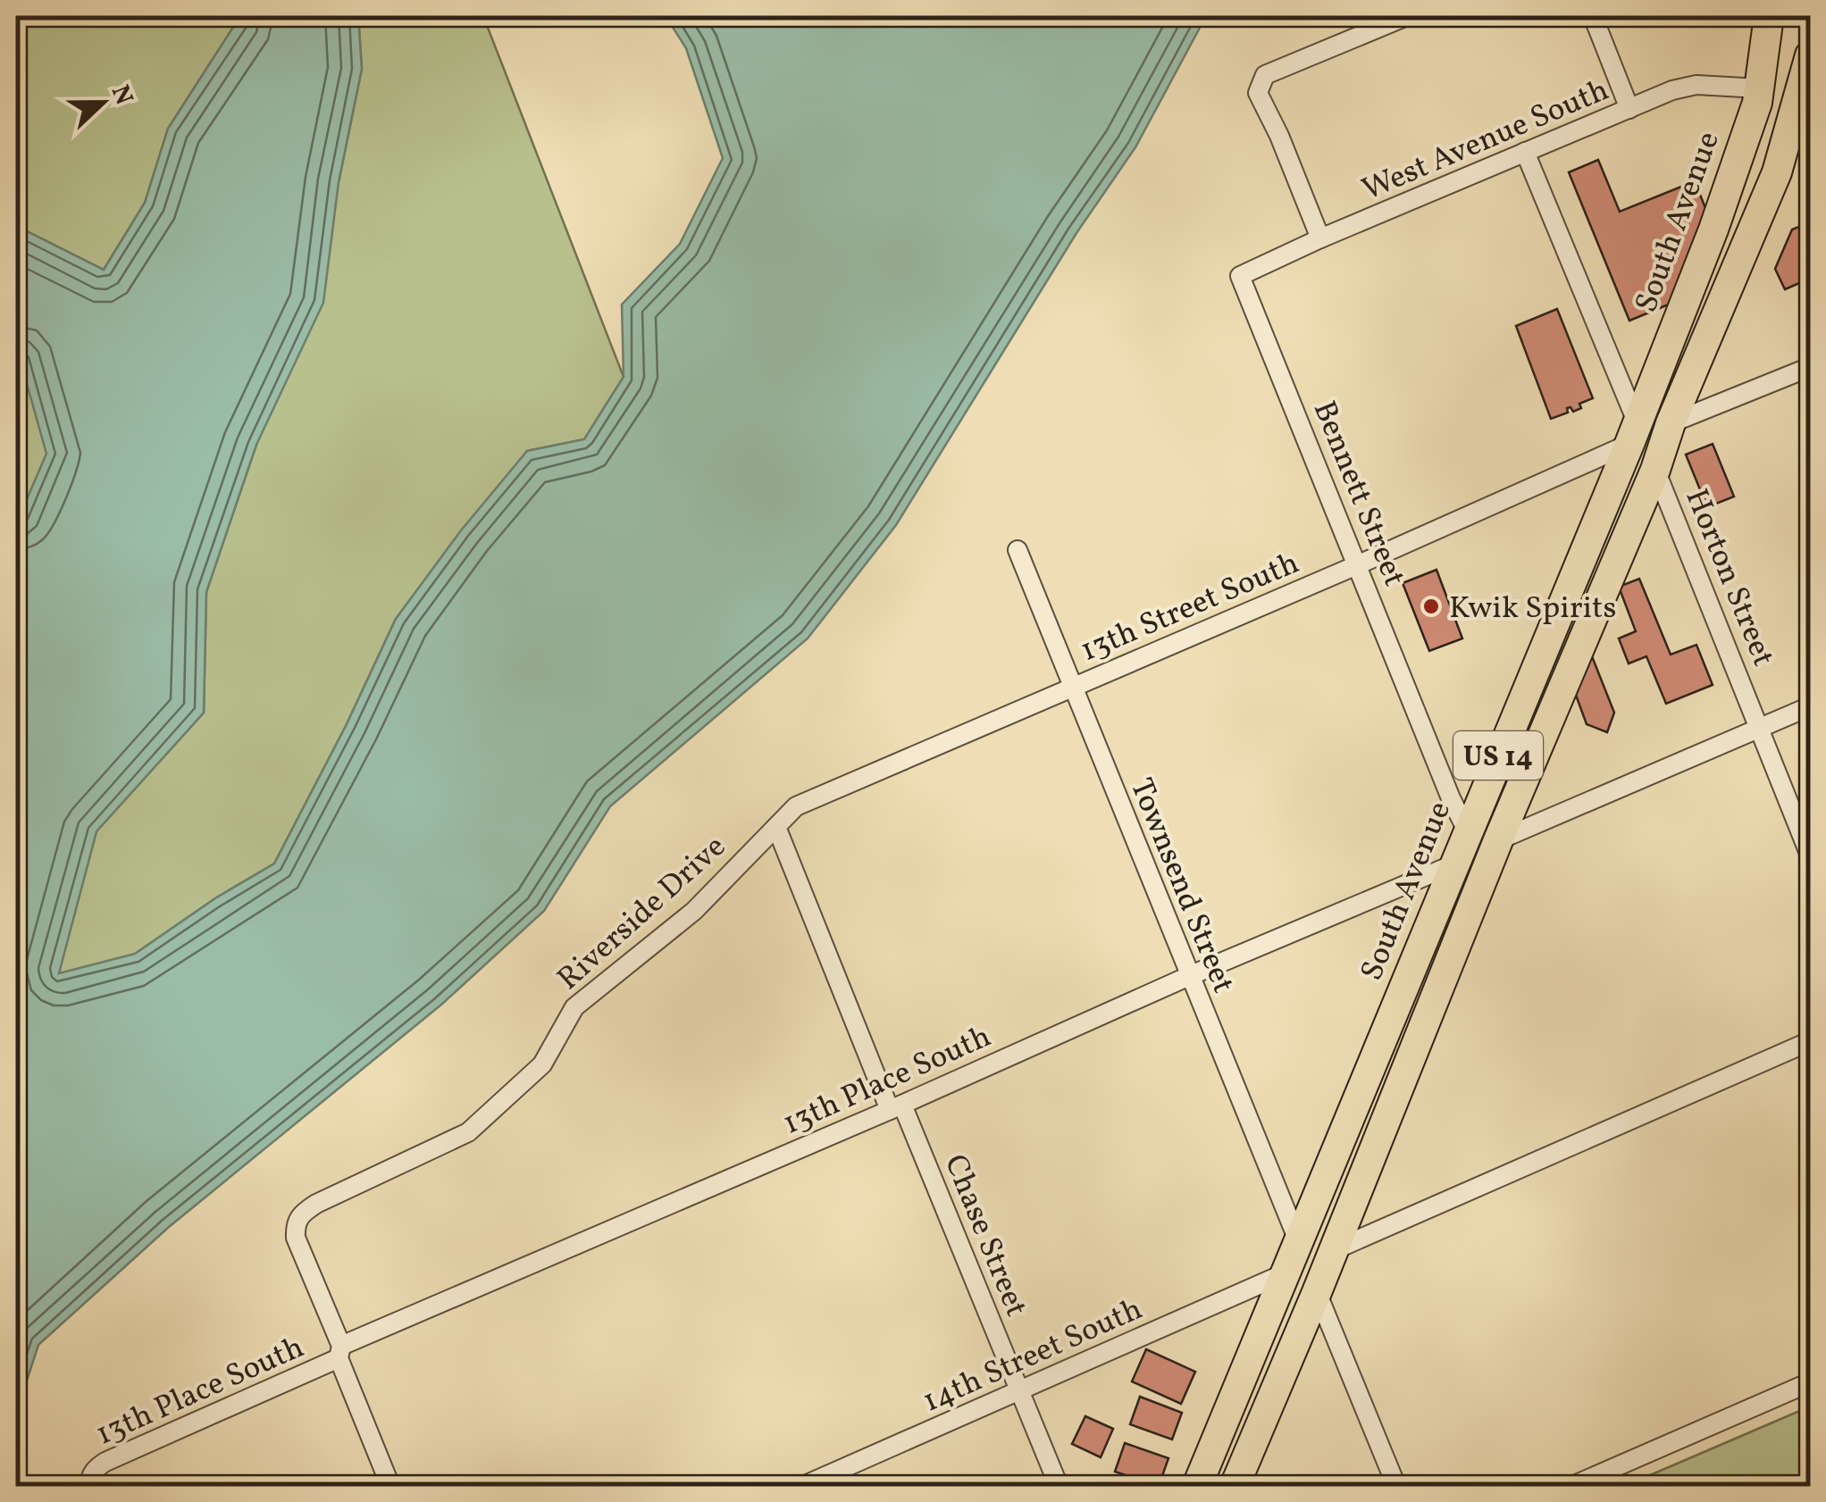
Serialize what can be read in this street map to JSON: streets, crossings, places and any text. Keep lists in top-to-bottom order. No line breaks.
{"streets":{"highway":["South Avenue","US 14"],"street":["West Avenue South","Bennett Street","Horton Street","13th Street South","Townsend Street","Riverside Drive","13th Place South","Chase Street","14th Street South"]},"crossings":[["West Avenue South","South Avenue"],["West Avenue South","Bennett Street"],["South Avenue","Bennett Street"],["South Avenue","13th Street South"],["South Avenue","Townsend Street"],["South Avenue","13th Place South"],["South Avenue","14th Street South"],["Bennett Street","13th Street South"],["Horton Street","US 14"],["13th Street South","Townsend Street"],["13th Street South","Riverside Drive"],["13th Street South","Chase Street"],["Townsend Street","13th Place South"],["Riverside Drive","13th Place South"],["Riverside Drive","Chase Street"],["13th Place South","Chase Street"],["Chase Street","14th Street South"]],"places":["Kwik Spirits"],"north":"right"}
